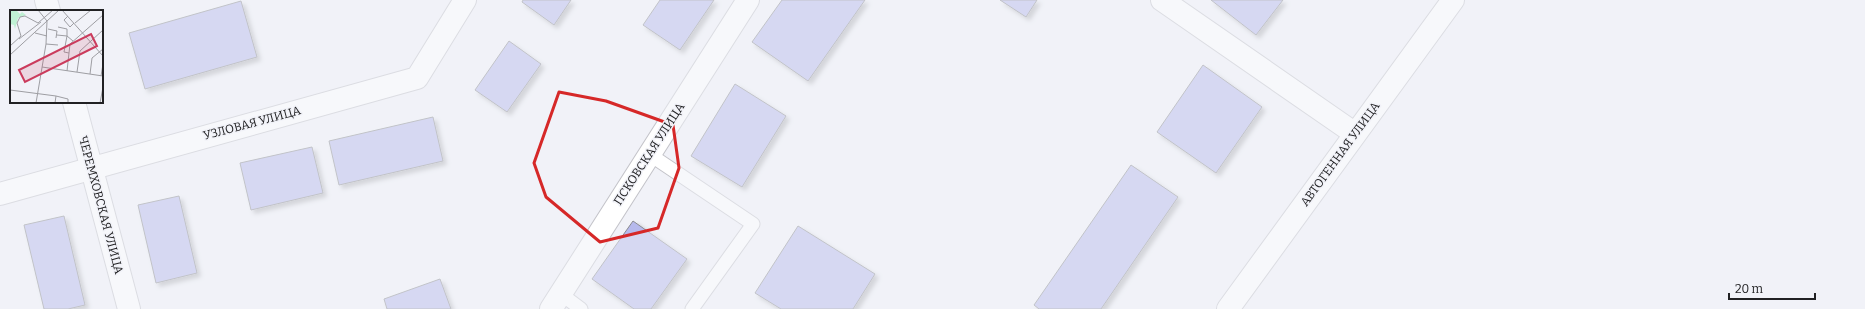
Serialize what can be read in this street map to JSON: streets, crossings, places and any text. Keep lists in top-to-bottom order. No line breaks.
{"streets":{"street":["УЗЛОВАЯ УЛИЦА","ПСКОВСКАЯ УЛИЦА","АВТОГЕННАЯ УЛИЦА","ЧЕРЕМХОВСКАЯ УЛИЦА"]},"crossings":[["УЗЛОВАЯ УЛИЦА","ЧЕРЕМХОВСКАЯ УЛИЦА"]],"scale_bar":"20 m"}
